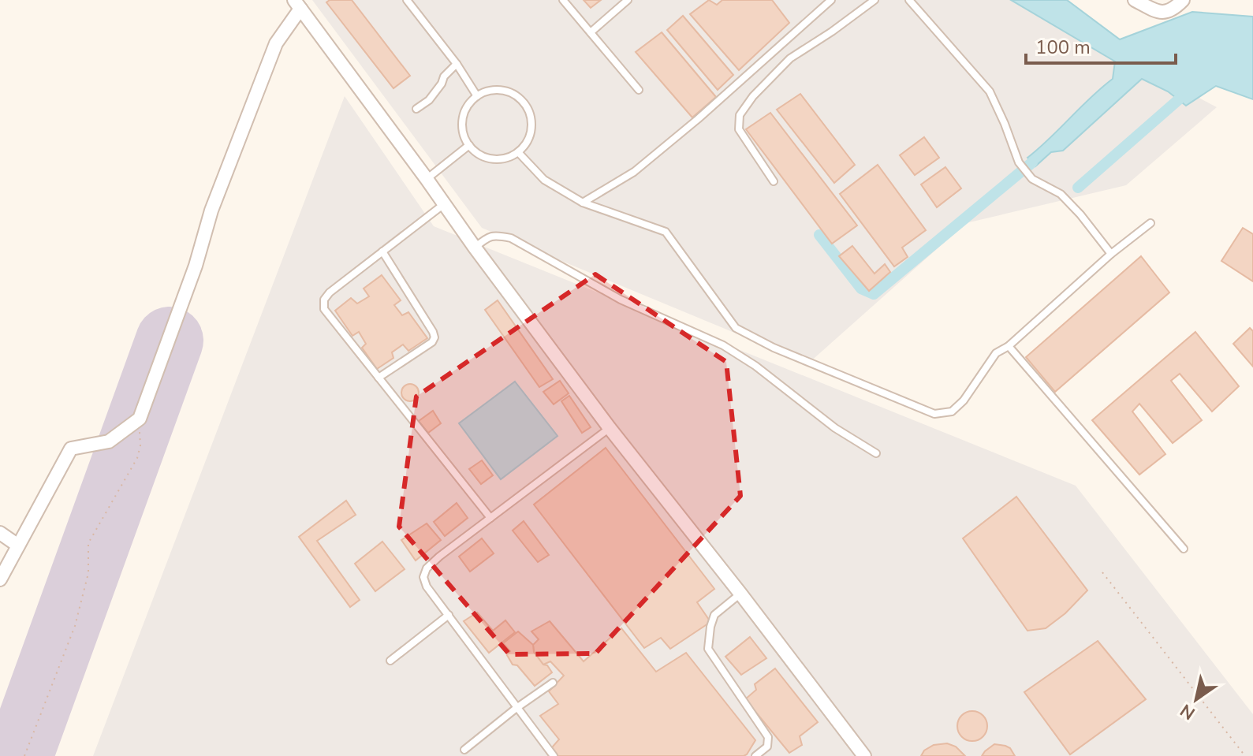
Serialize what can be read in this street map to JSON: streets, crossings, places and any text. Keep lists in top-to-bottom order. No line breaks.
{"scale_bar":"100 m","north":"bottom left"}
